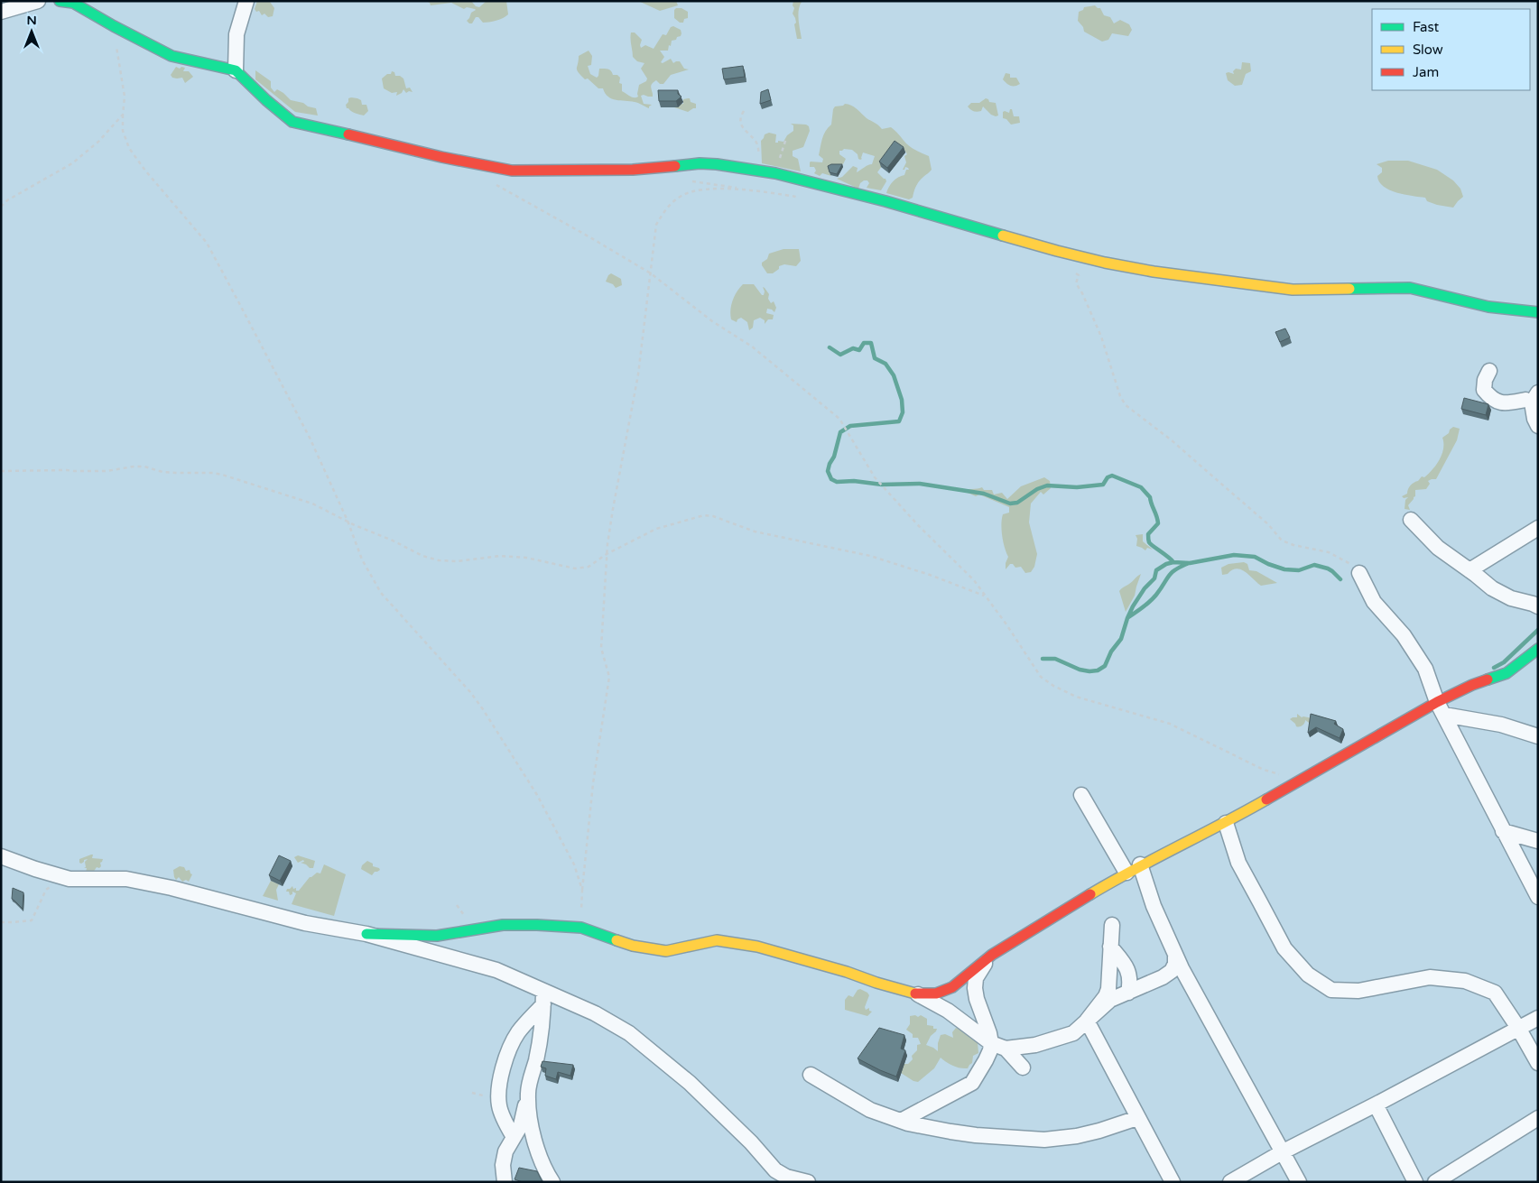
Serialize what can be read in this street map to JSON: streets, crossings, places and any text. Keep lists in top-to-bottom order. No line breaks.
{"legend":["Fast","Slow","Jam"],"north":"top"}
